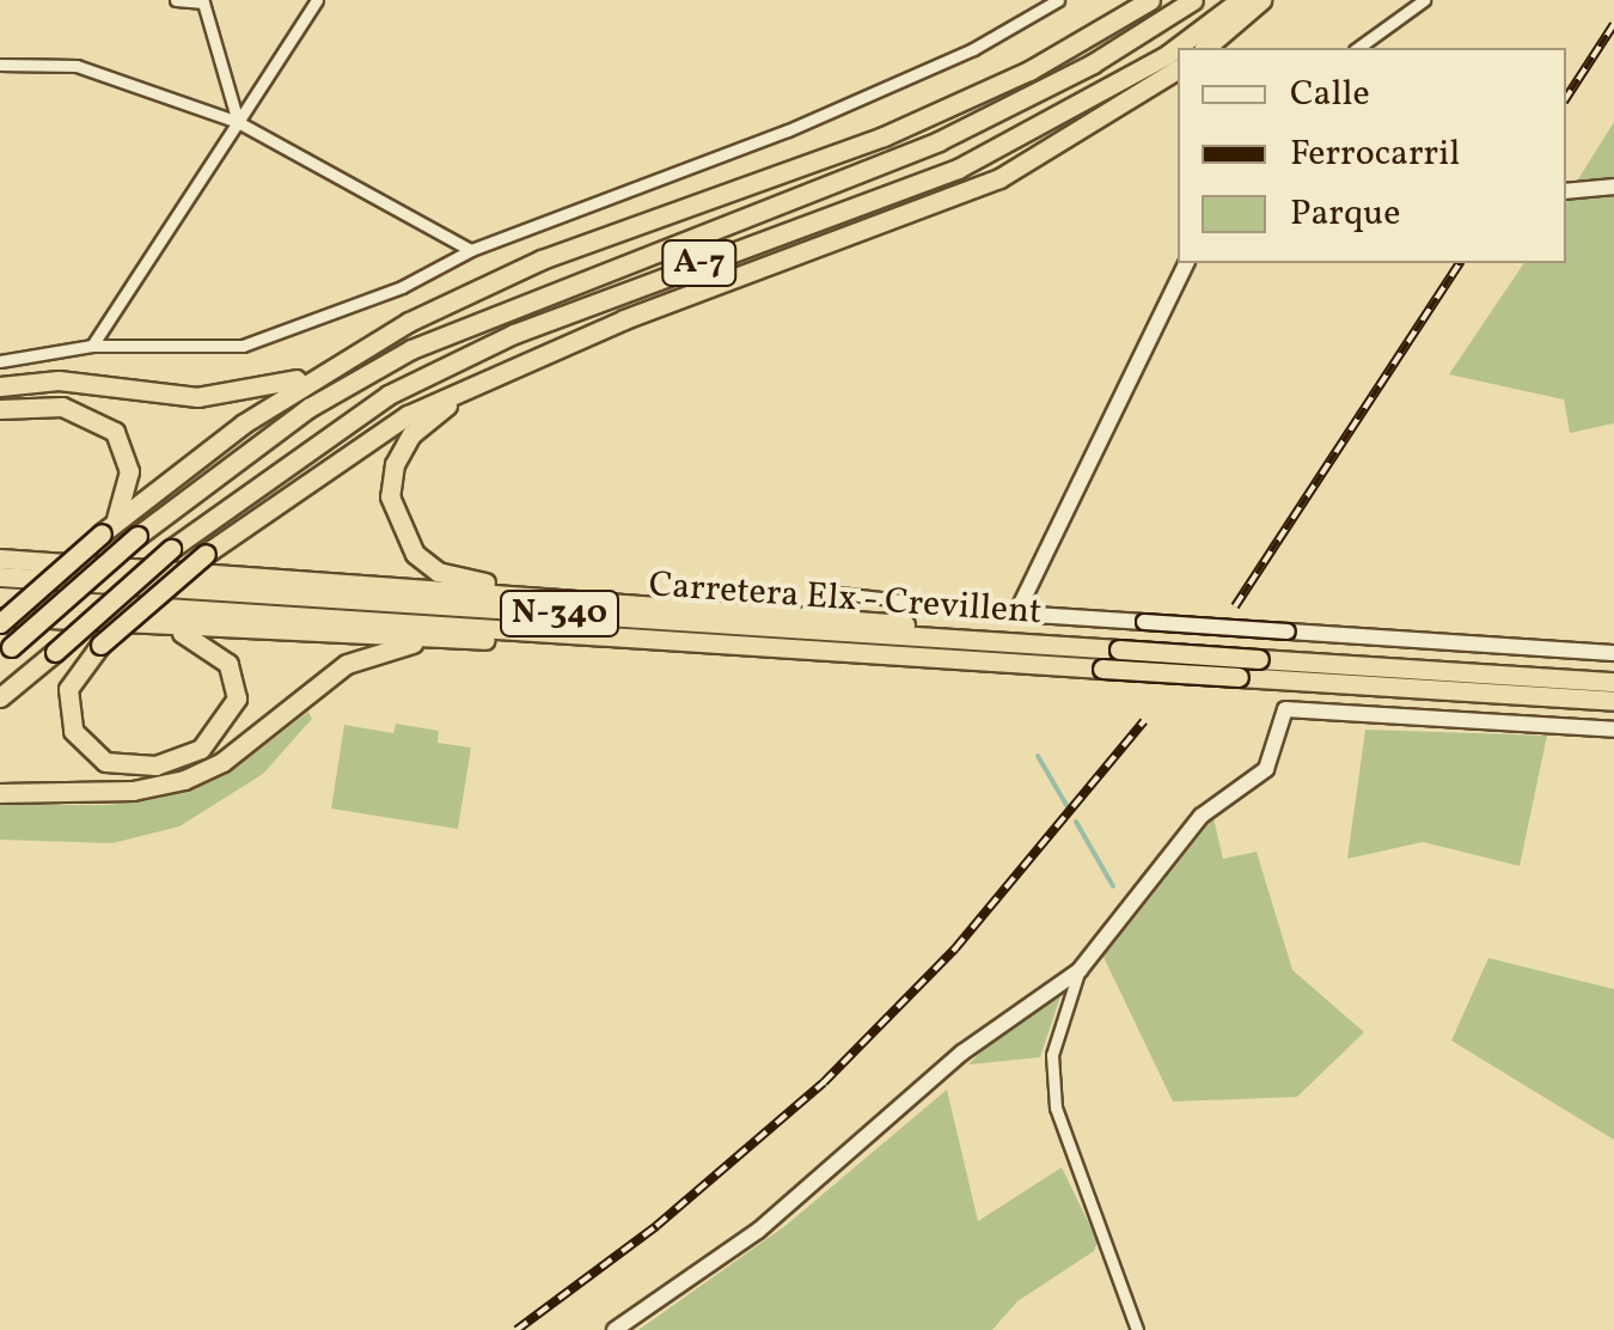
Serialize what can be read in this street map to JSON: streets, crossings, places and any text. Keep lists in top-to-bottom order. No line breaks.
{"streets":{"highway":["A-7","Carretera Elx - Crevillent","N-340"]},"legend":["Calle","Ferrocarril","Parque"]}
